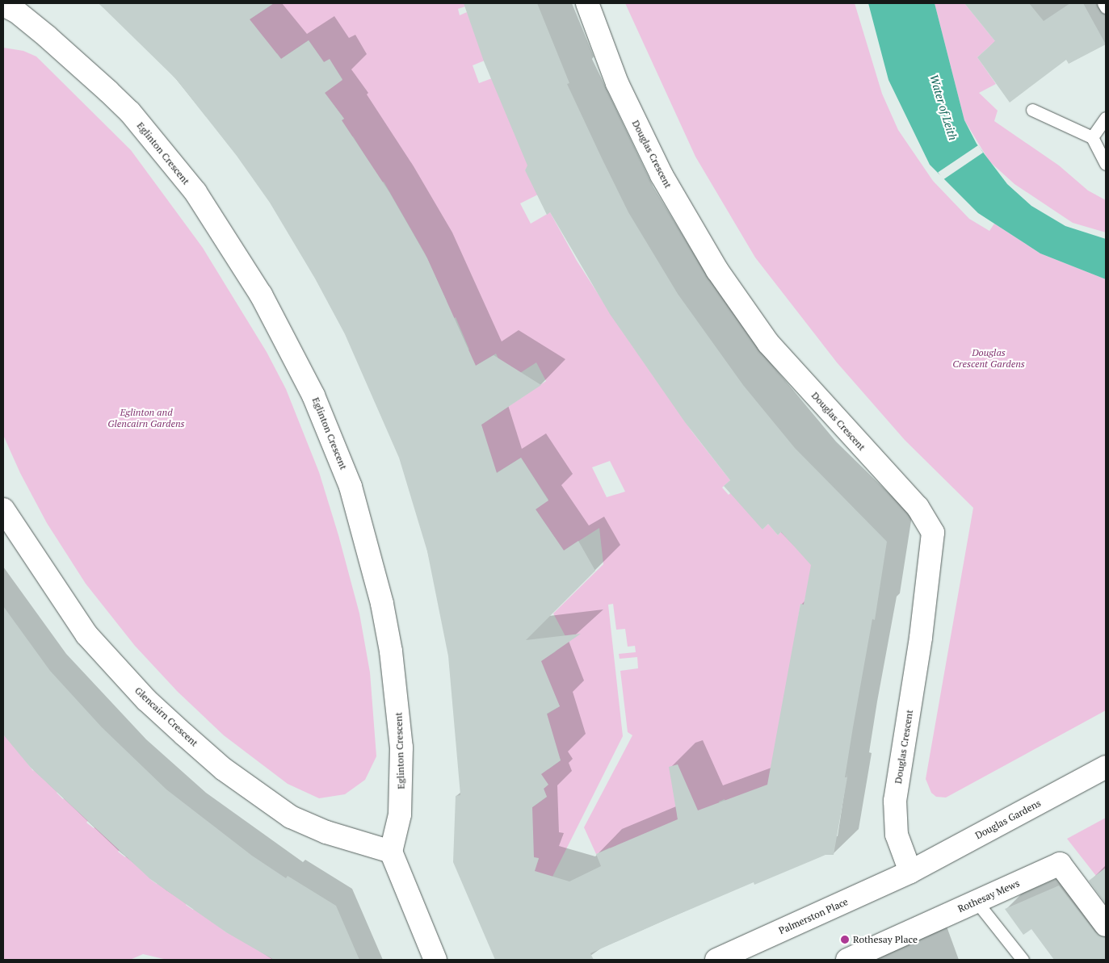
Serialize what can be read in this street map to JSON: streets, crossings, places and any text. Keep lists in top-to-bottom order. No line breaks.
{"streets":{"street":["Eglinton Crescent","Douglas Crescent","Glencairn Crescent","Douglas Gardens","Rothesay Mews","Palmerston Place"]},"crossings":[["Eglinton Crescent","Glencairn Crescent"],["Douglas Crescent","Douglas Gardens"],["Douglas Crescent","Palmerston Place"],["Douglas Gardens","Palmerston Place"]],"water":["Water of Leith"],"parks":["Douglas Crescent Gardens","Eglinton and Glencairn Gardens"],"places":["Rothesay Place"]}
